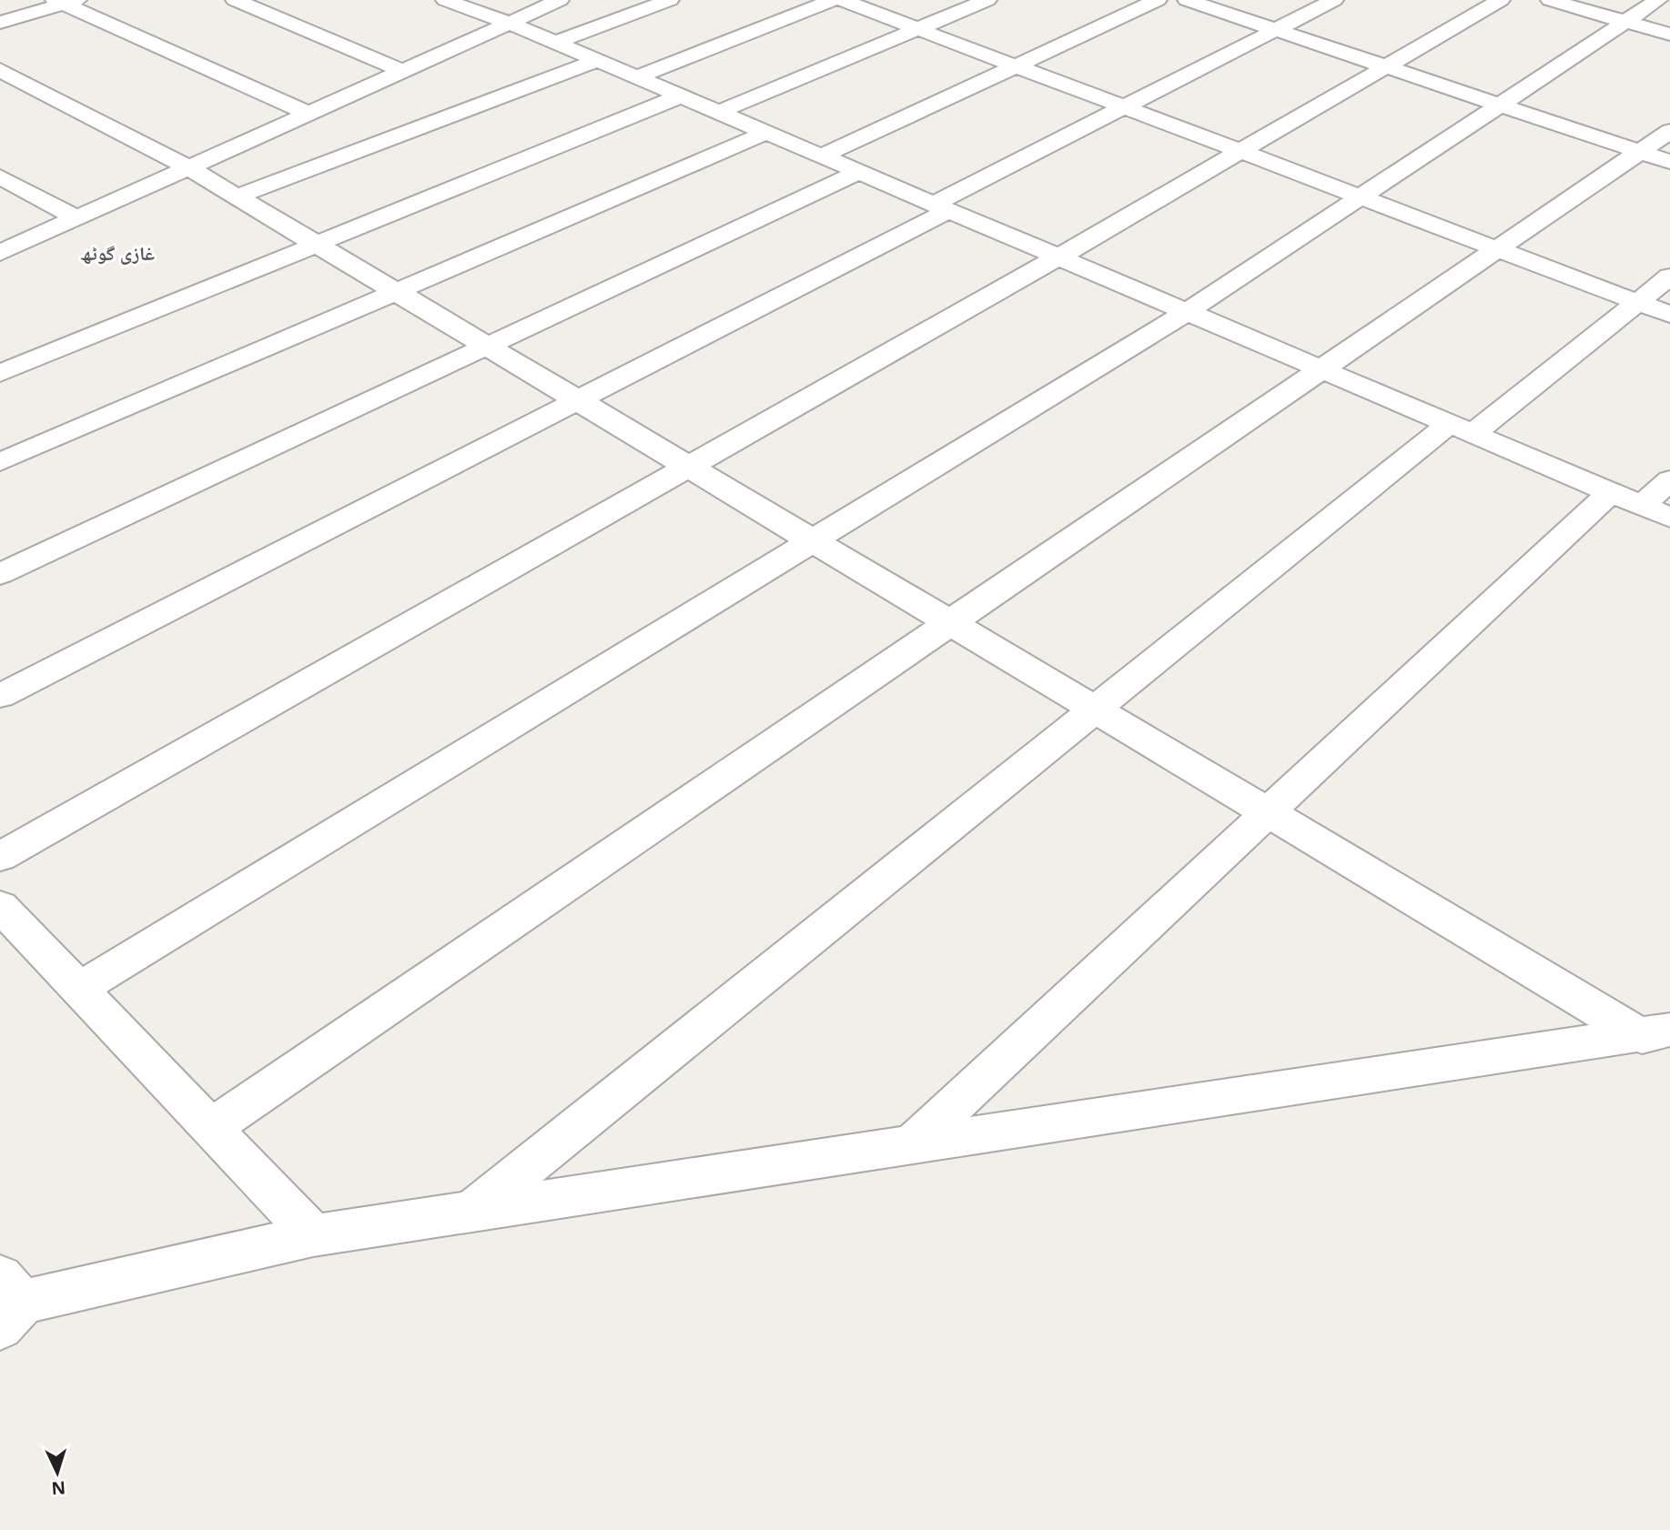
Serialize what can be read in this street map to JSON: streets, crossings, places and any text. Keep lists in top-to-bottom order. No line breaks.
{"districts":["غازی گوٹھ"],"north":"bottom"}
